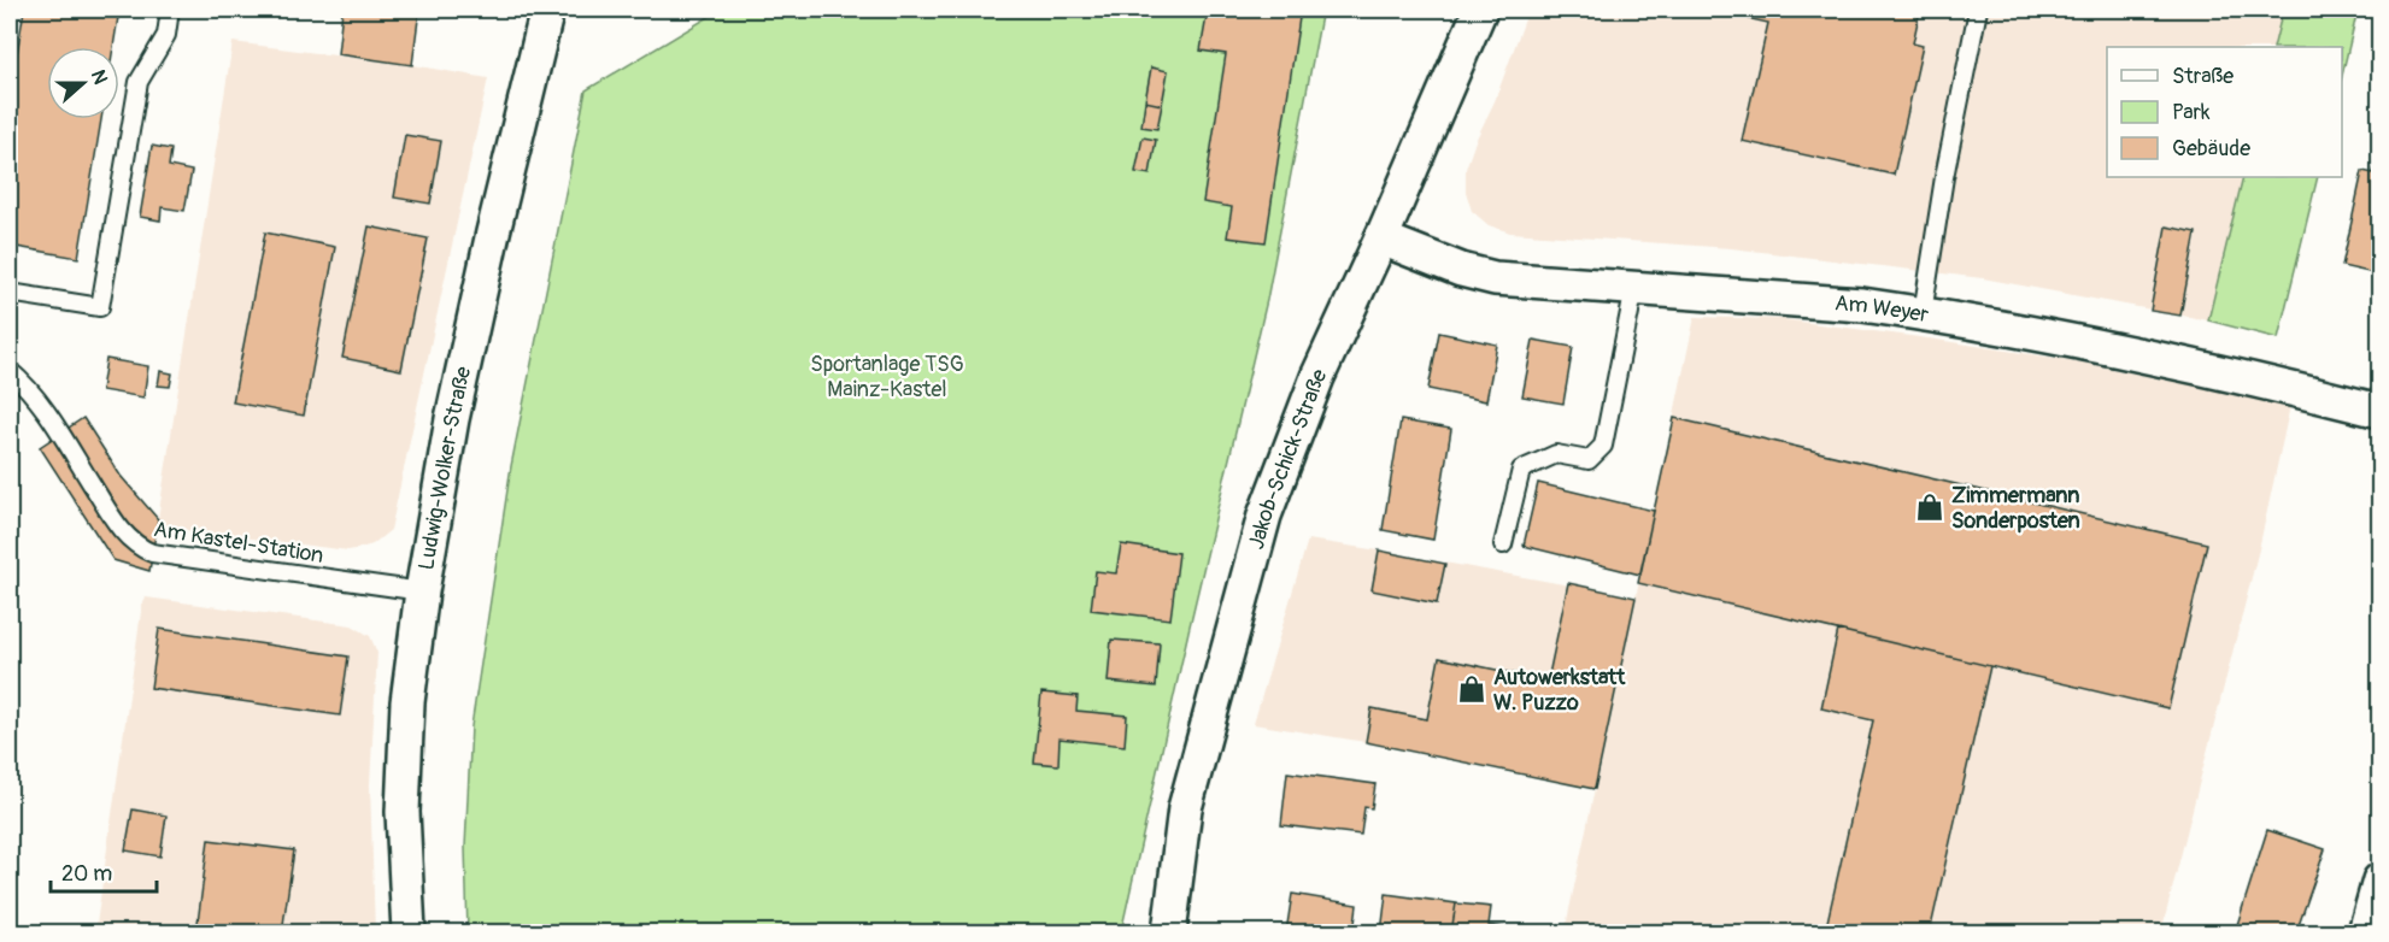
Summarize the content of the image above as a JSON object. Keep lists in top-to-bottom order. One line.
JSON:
{"streets":{"street":["Am Weyer","Jakob-Schick-Straße","Ludwig-Wolker-Straße"],"lane":["Am Kastel-Station"]},"crossings":[["Am Weyer","Jakob-Schick-Straße"],["Ludwig-Wolker-Straße","Am Kastel-Station"]],"parks":["Sportanlage TSG Mainz-Kastel"],"places":{"shop":["Zimmermann Sonderposten","Autowerkstatt W. Puzzo"]},"legend":["Straße","Park","Gebäude"],"scale_bar":"20 m","north":"right"}
